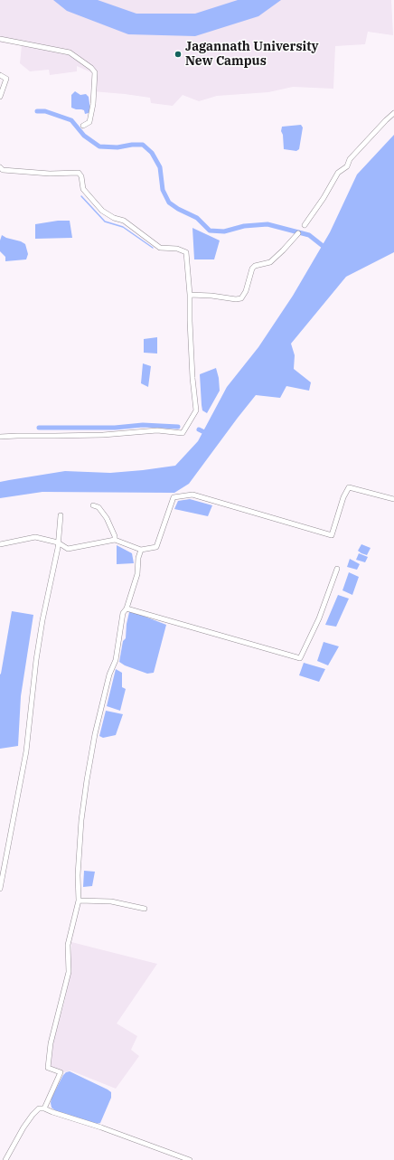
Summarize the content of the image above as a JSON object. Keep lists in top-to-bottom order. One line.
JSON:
{"places":["Jagannath University New Campus"]}
